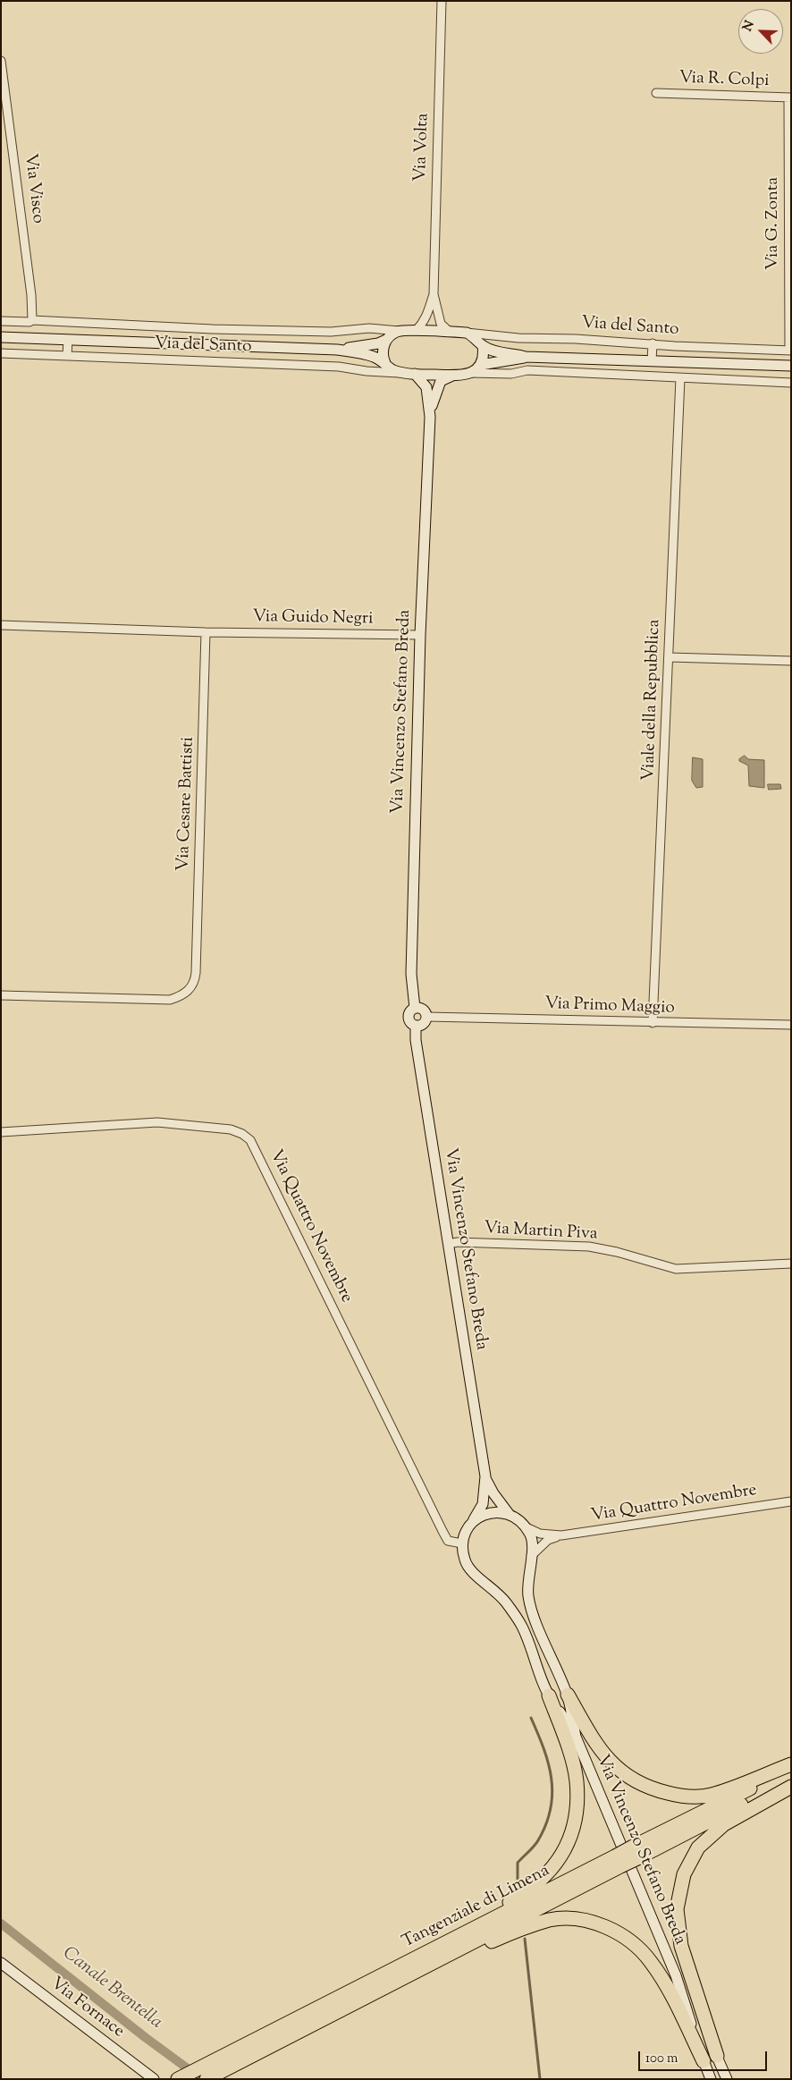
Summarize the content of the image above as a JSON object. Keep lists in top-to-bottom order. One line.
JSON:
{"streets":{"highway":["Tangenziale di Limena"],"street":["Via R. Colpi","Via Volta","Via Visco","Via G. Zonta","Via del Santo","Via Guido Negri","Viale della Repubblica","Via Vincenzo Stefano Breda","Via Cesare Battisti","Via Primo Maggio","Via Quattro Novembre","Via Martin Piva","Via Fornace"]},"crossings":[["Via R. Colpi","Via G. Zonta"],["Via G. Zonta","Via del Santo"],["Via Guido Negri","Via Vincenzo Stefano Breda"],["Via Guido Negri","Via Cesare Battisti"],["Viale della Repubblica","Via Primo Maggio"],["Via Vincenzo Stefano Breda","Via Primo Maggio"],["Via Vincenzo Stefano Breda","Via Quattro Novembre"],["Via Vincenzo Stefano Breda","Via Martin Piva"]],"water":["Canale Brentella"],"scale_bar":"100 m","north":"top left"}
